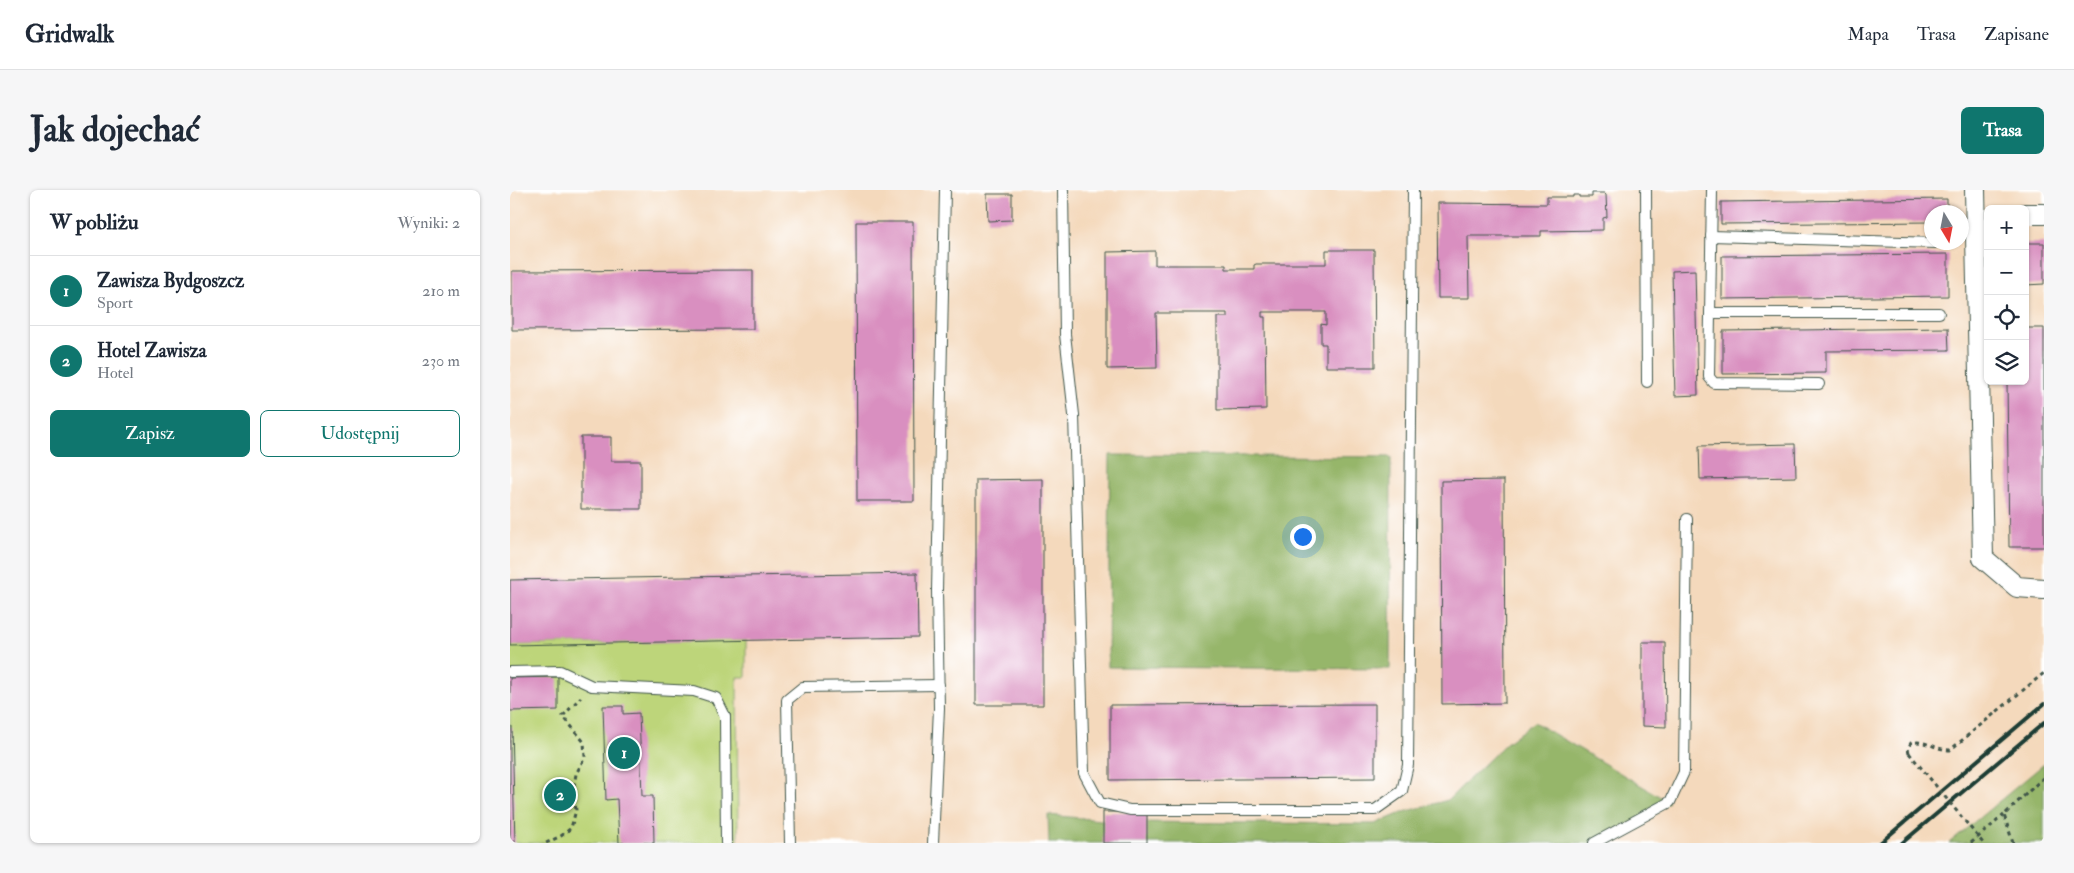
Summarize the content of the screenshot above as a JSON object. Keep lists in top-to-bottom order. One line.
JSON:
{"north":"bottom","page":{"header":"Gridwalk","nav":["Mapa","Trasa","Zapisane"],"buttons":["Trasa",["Zapisz","Udostępnij"]],"title":"Jak dojechać","heading":["W pobliżu","Wyniki: 2"],"map_buttons":["+","−"],"list":[{"mark":"1","name":"Zawisza Bydgoszcz","note":"Sport","value":"210 m"},{"mark":"2","name":"Hotel Zawisza","note":"Hotel","value":"230 m"}],"pins":["1","2"]}}
